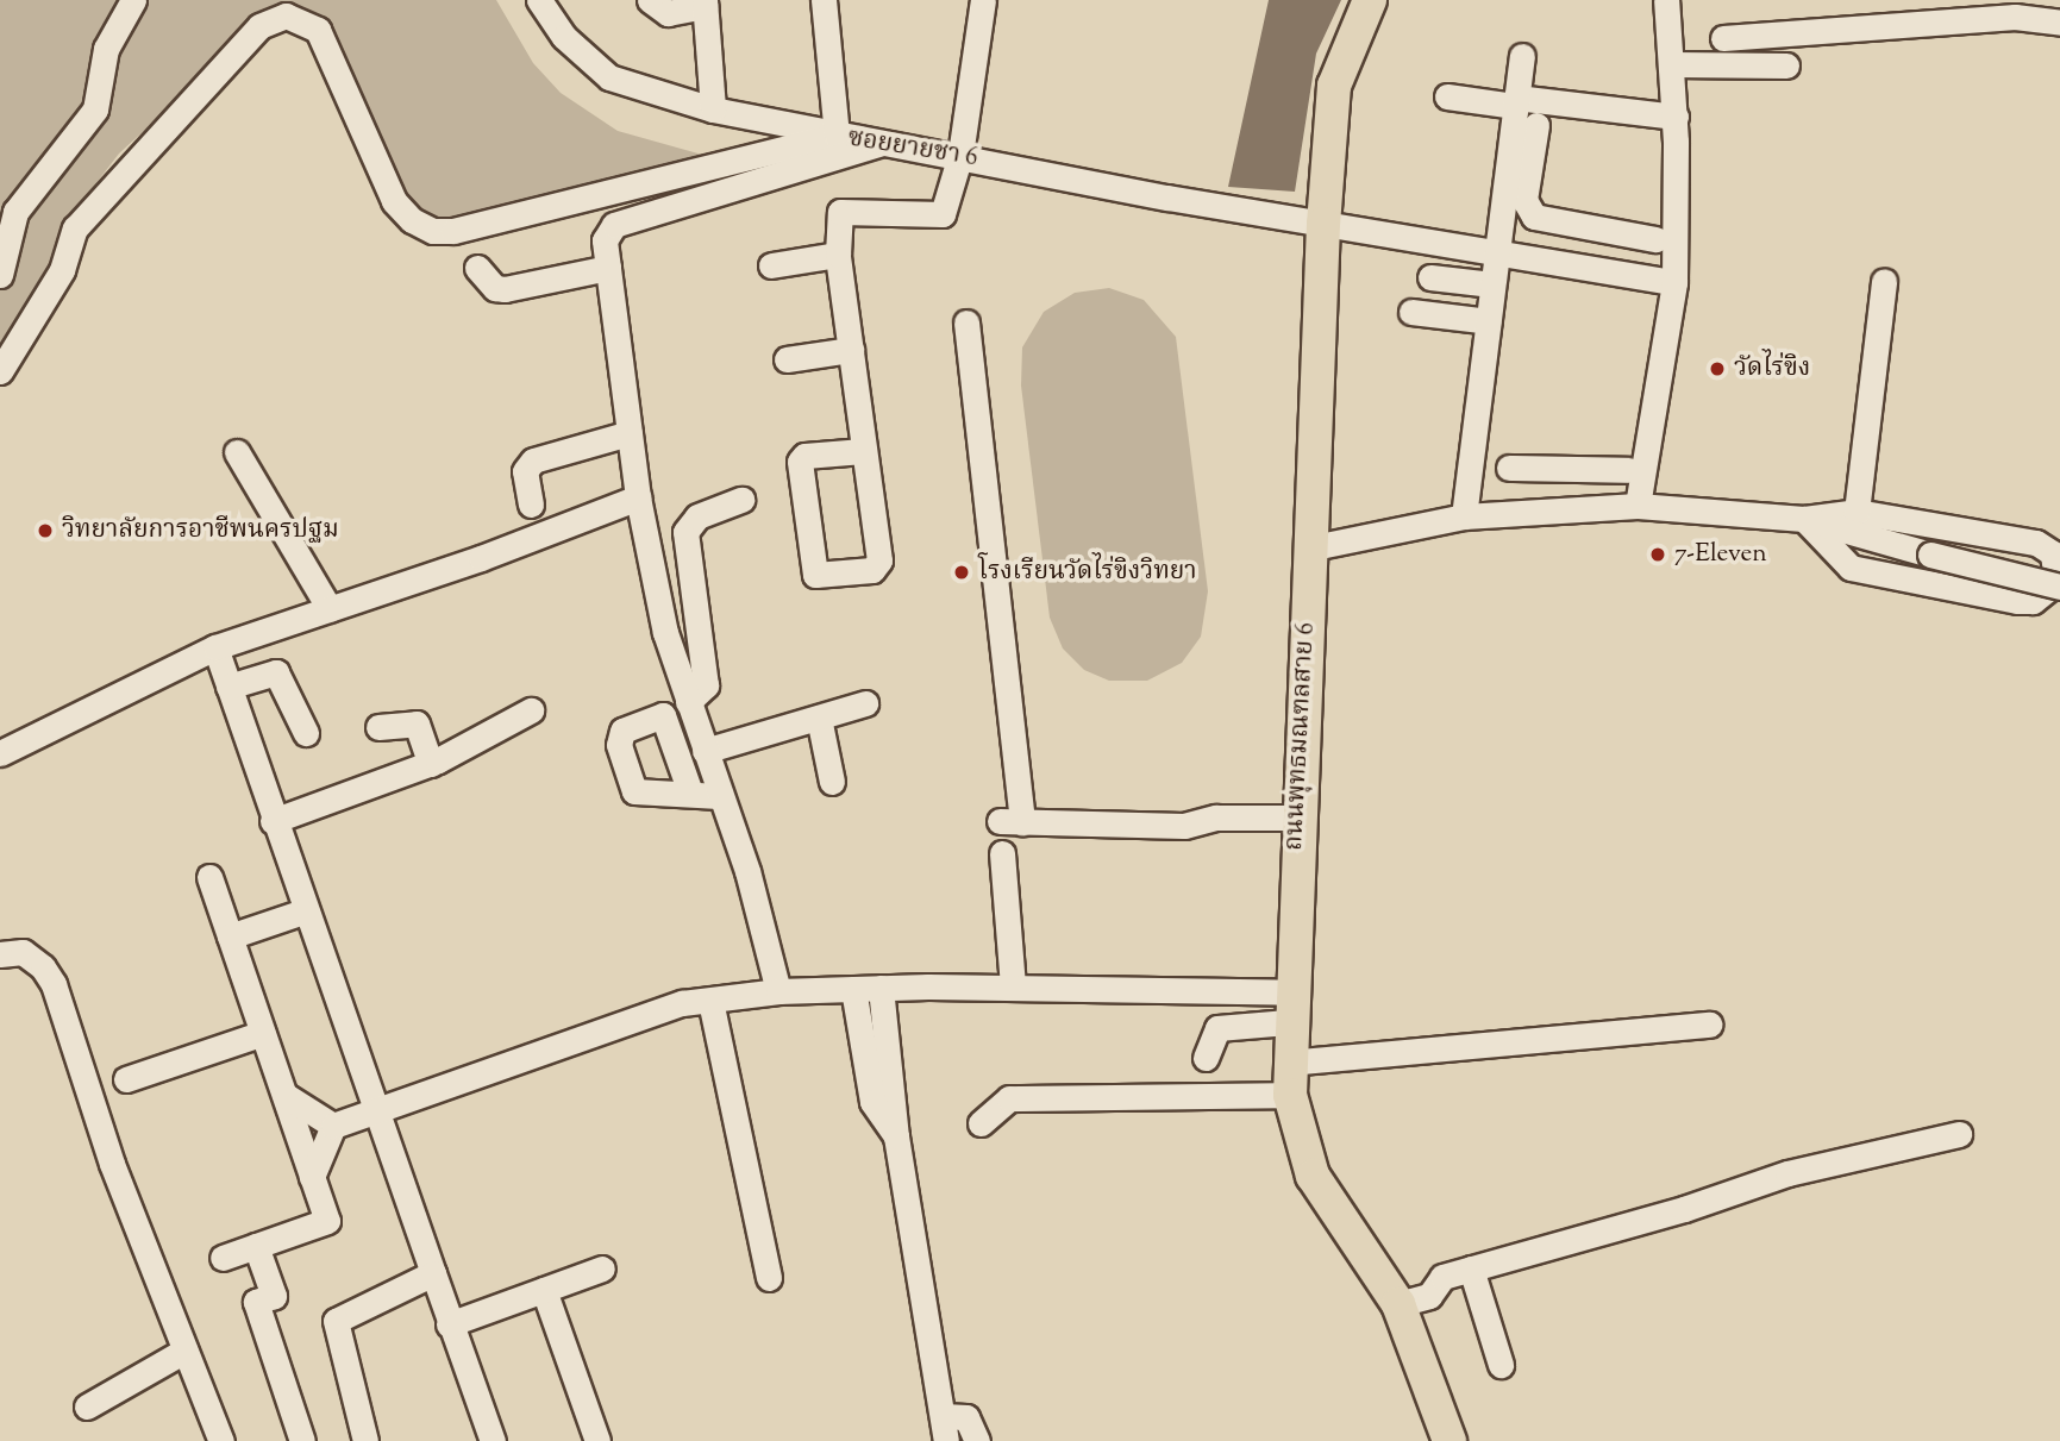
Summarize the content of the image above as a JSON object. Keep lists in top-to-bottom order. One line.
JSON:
{"streets":{"main road":["ถนนพุทธมณฑลสาย 6"],"street":["ซอยยายชา 6"]},"crossings":[["ซอยยายชา 6","ถนนพุทธมณฑลสาย 6"]],"places":["วัดไร่ขิง","วิทยาลัยการอาชีพนครปฐม","7-Eleven","โรงเรียนวัดไร่ขิงวิทยา"]}
